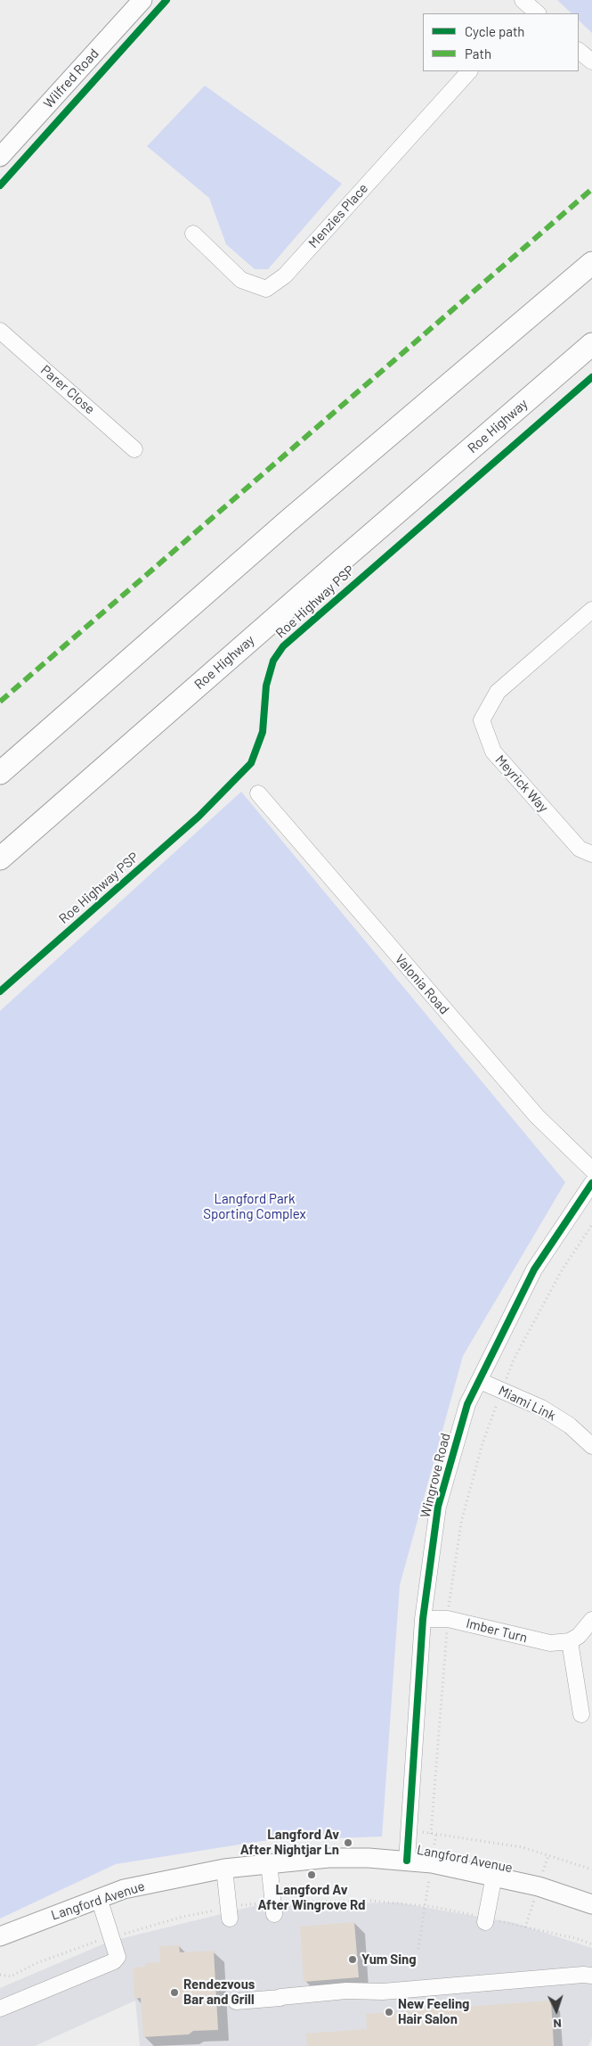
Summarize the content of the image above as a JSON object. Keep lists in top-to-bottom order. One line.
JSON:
{"streets":{"highway":["Roe Highway"],"main road":["Wilfred Road","Langford Avenue"],"street":["Menzies Place","Parer Close","Meyrick Way","Valonia Road","Miami Link","Wingrove Road","Imber Turn"],"cycle path":["Roe Highway PSP"]},"crossings":[["Valonia Road","Wingrove Road"],["Miami Link","Wingrove Road"],["Wingrove Road","Imber Turn"],["Wingrove Road","Langford Avenue"]],"parks":["Langford Park Sporting Complex"],"places":["Langford Av After Nightjar Ln","Langford Av After Wingrove Rd","Yum Sing","Rendezvous Bar and Grill","New Feeling Hair Salon"],"legend":["Cycle path","Path"],"north":"bottom"}
